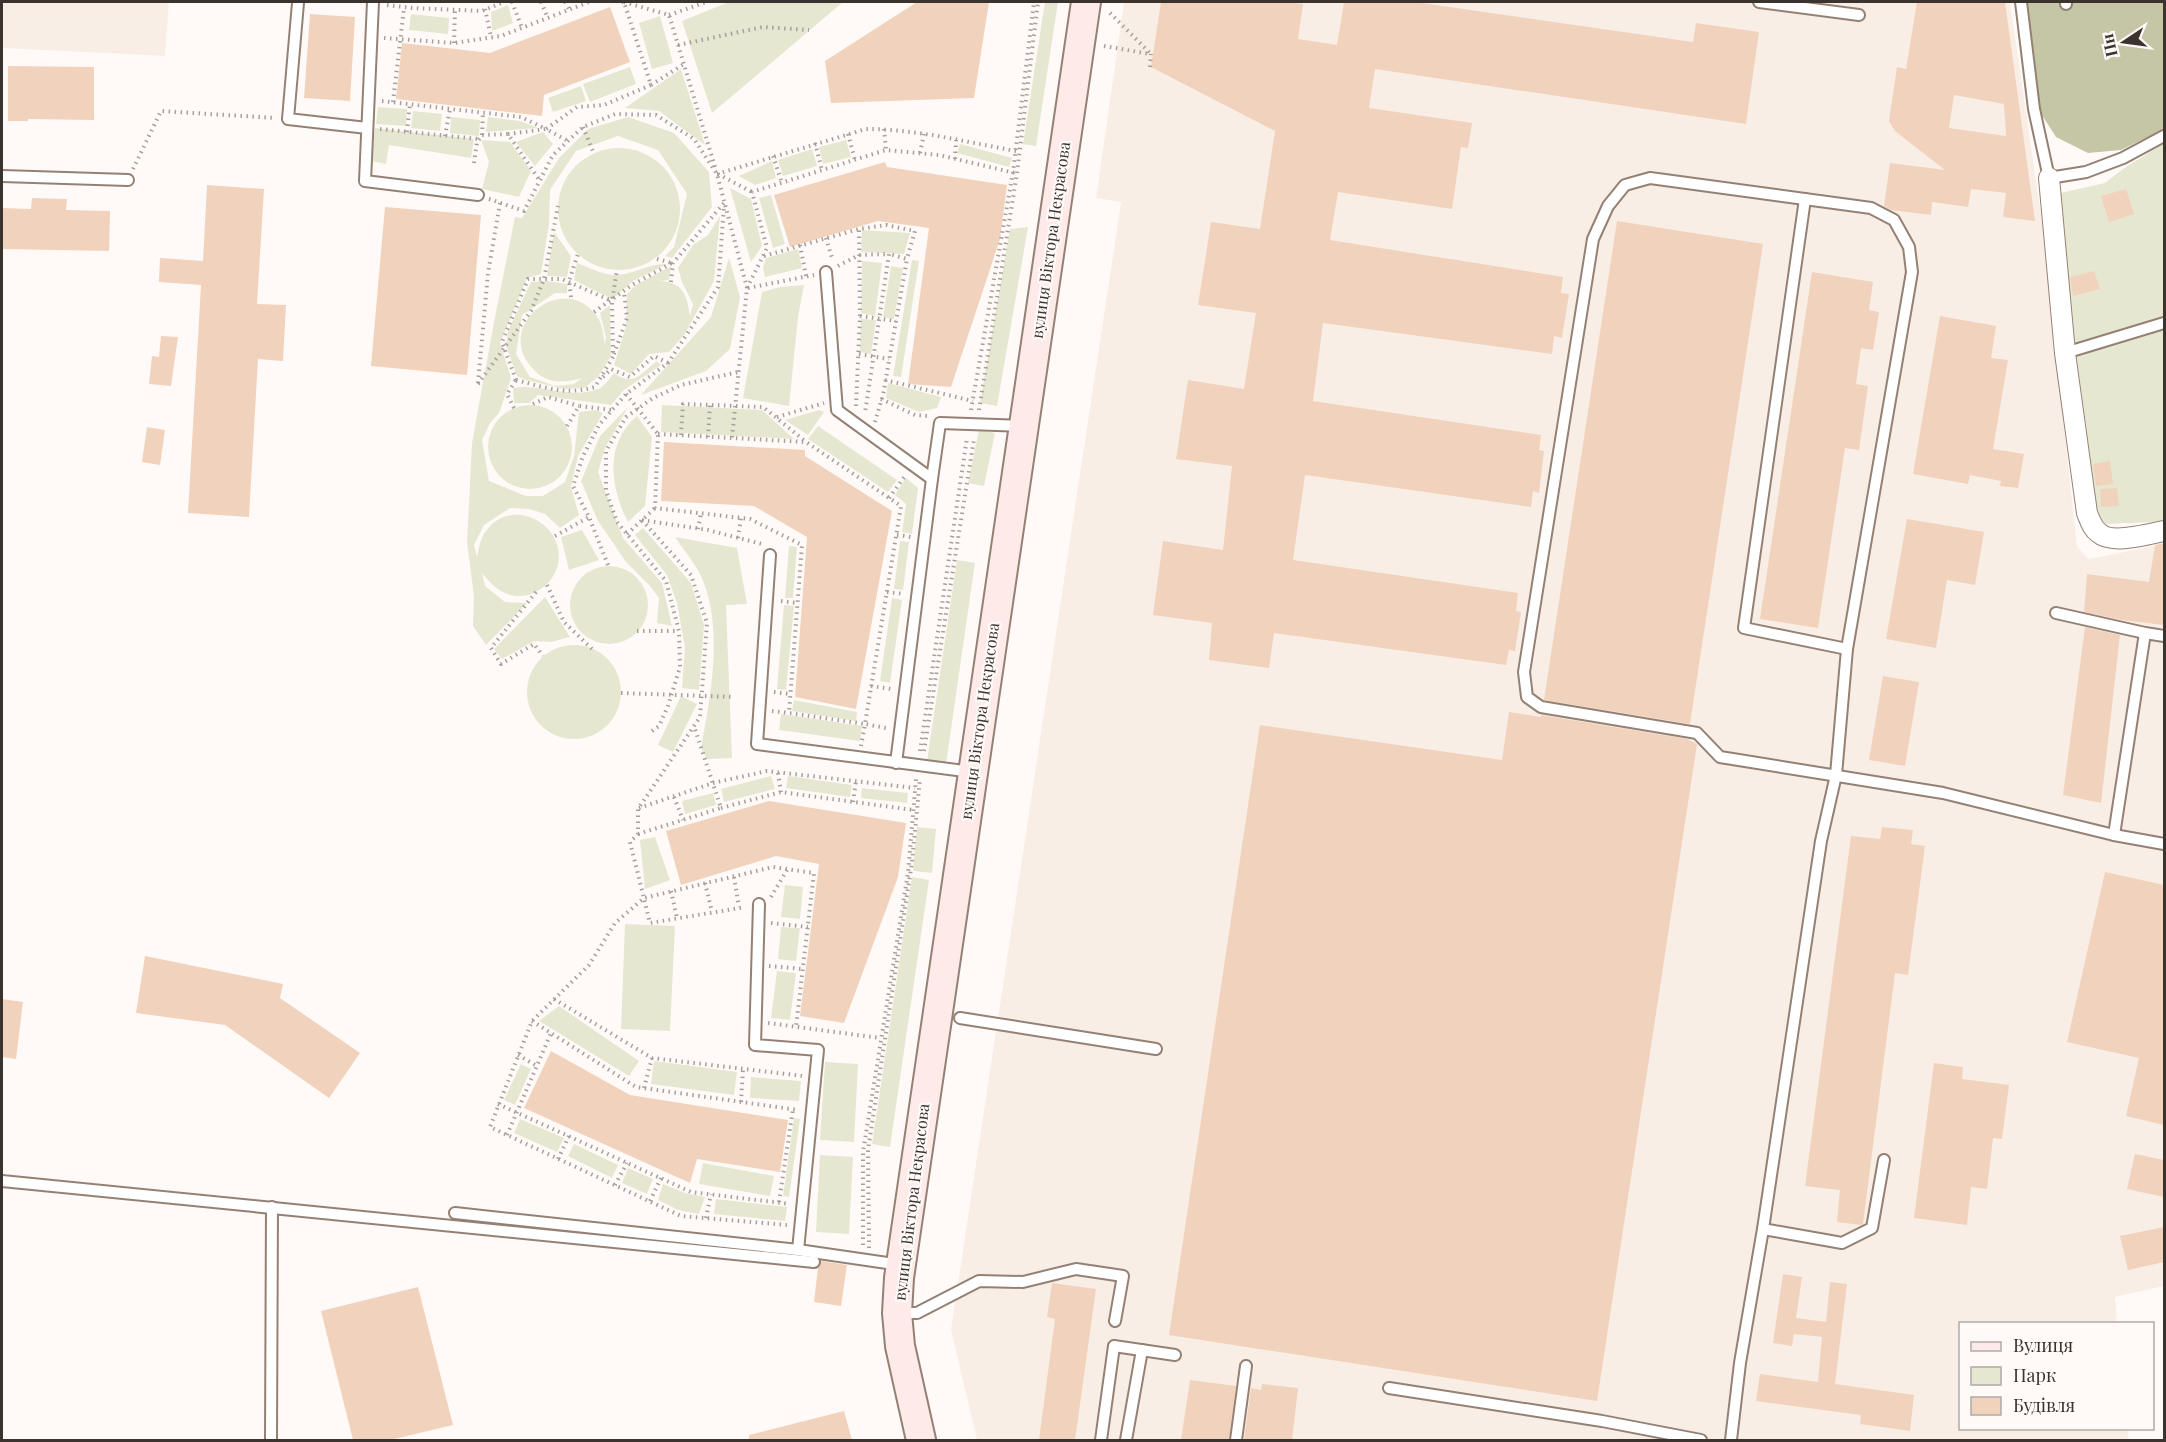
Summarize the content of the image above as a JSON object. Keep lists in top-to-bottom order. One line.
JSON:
{"streets":{"main road":["вулиця Віктора Некрасова"]},"legend":["Вулиця","Парк","Будівля"],"north":"left"}
